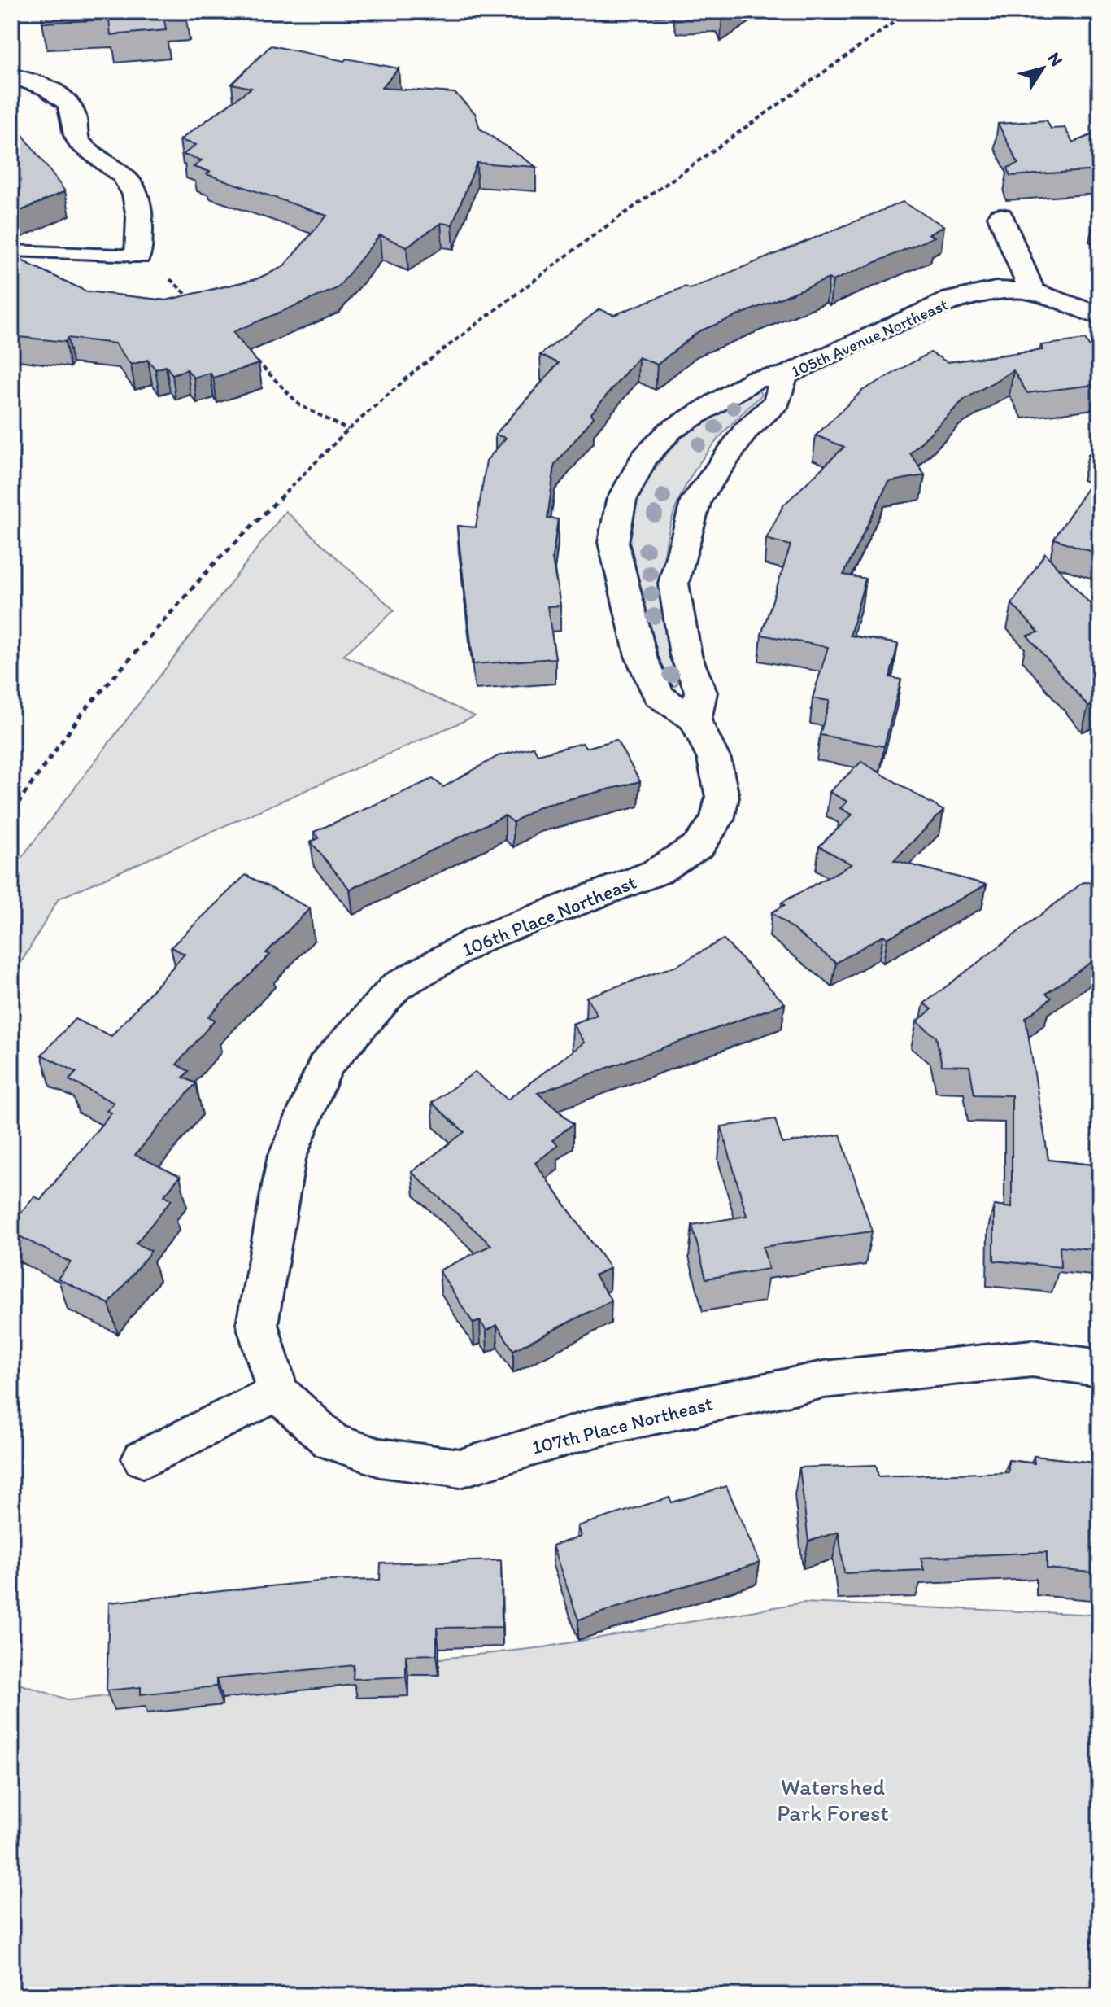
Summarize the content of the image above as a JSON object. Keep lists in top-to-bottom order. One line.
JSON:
{"streets":{"street":["105th Avenue Northeast","106th Place Northeast","107th Place Northeast"]},"crossings":[["105th Avenue Northeast","106th Place Northeast"],["106th Place Northeast","107th Place Northeast"]],"parks":["Watershed Park Forest"],"north":"top right"}
